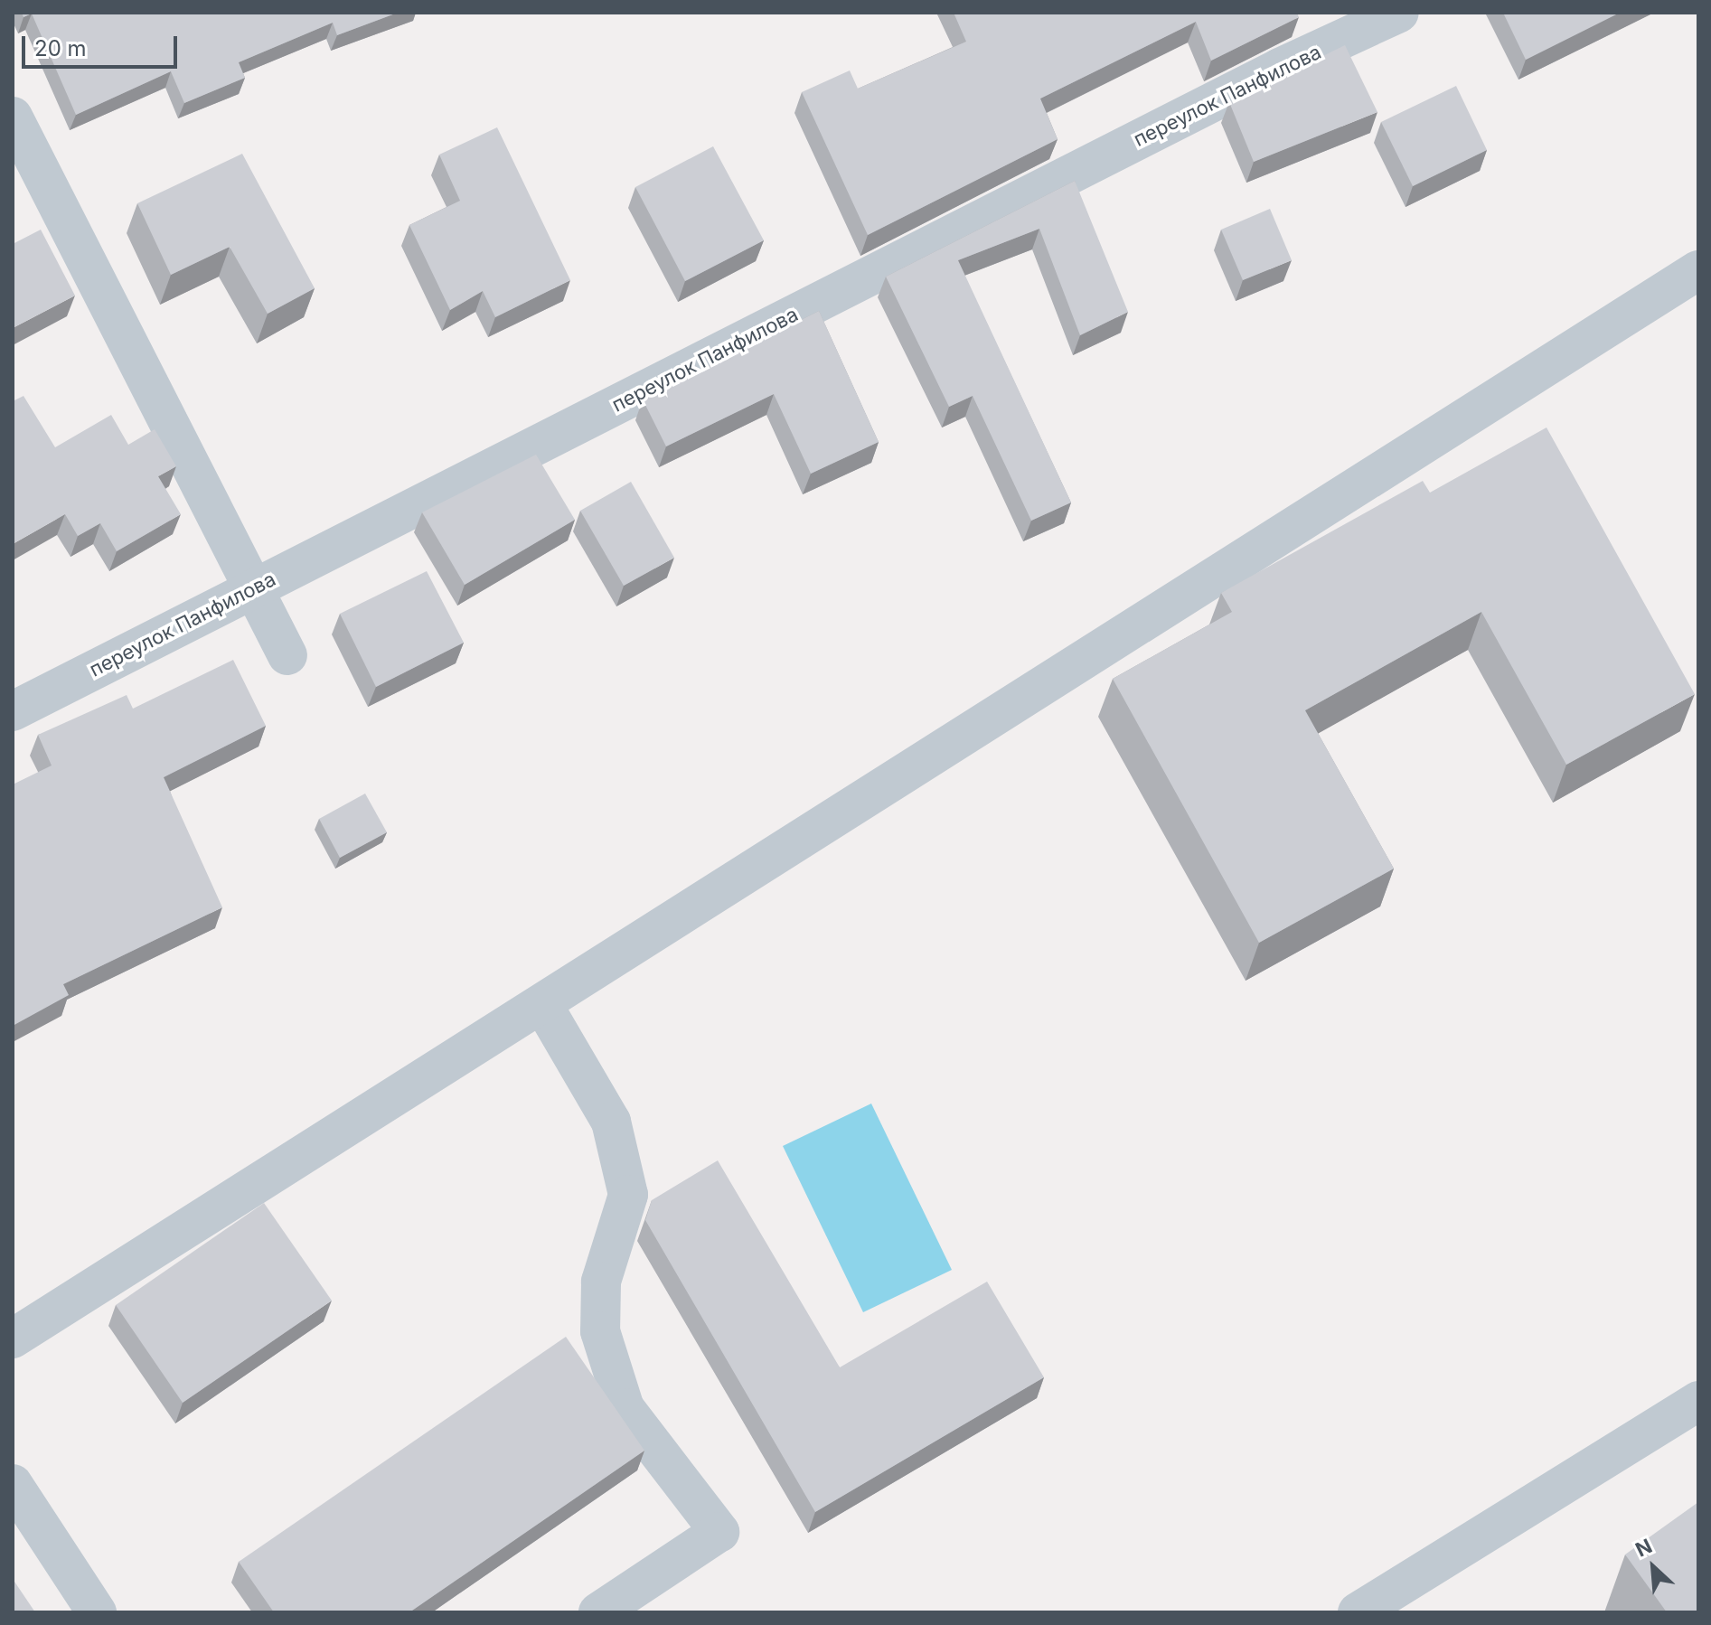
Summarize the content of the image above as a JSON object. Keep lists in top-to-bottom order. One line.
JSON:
{"streets":{"street":["переулок Панфилова"]},"scale_bar":"20 m","north":"top left"}
